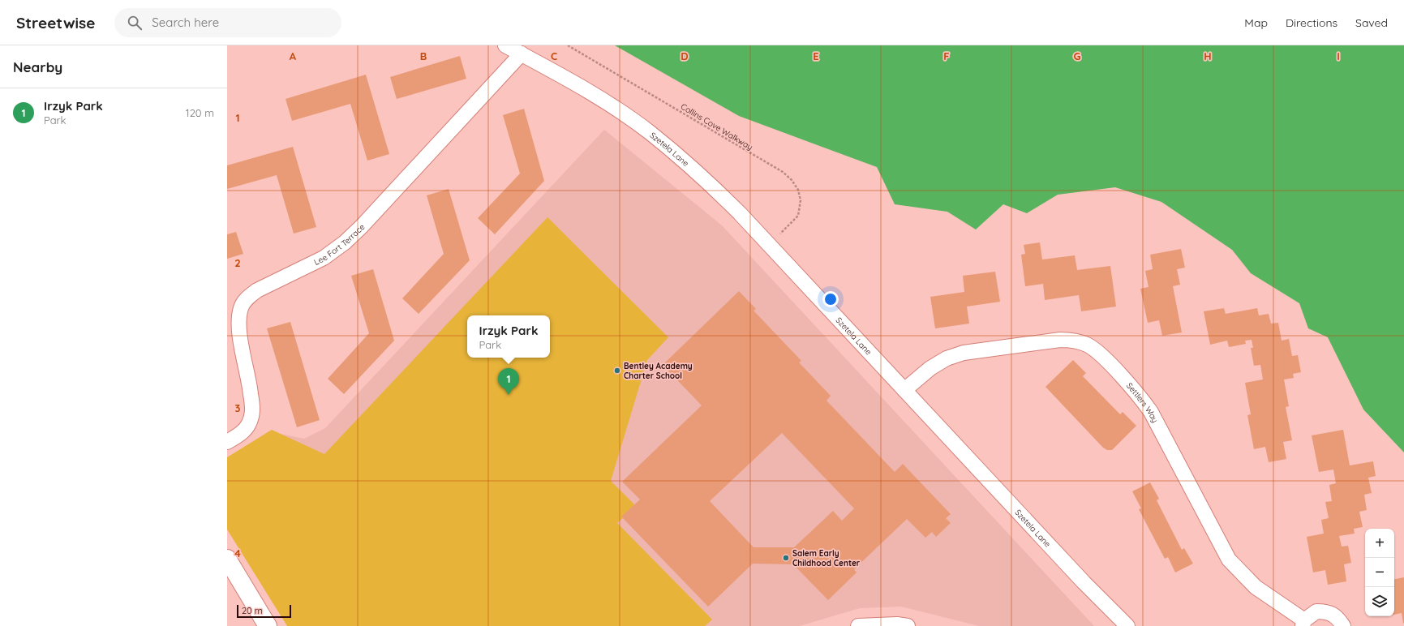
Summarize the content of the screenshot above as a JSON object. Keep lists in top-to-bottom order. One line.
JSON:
{"streets":{"street":["Szetela Lane","Lee Fort Terrace","Settlers Way"],"path":["Collins Cove Walkway"]},"crossings":[["Collins Cove Walkway","Szetela Lane"],["Szetela Lane","Lee Fort Terrace"],["Szetela Lane","Settlers Way"]],"places":["Bentley Academy Charter School","Salem Early Childhood Center"],"scale_bar":"20 m","page":{"header":"Streetwise","search":"Search here","nav":["Map","Directions","Saved"],"heading":"Nearby","list":[{"mark":"1","name":"Irzyk Park","note":"Park","value":"120 m"}],"popup":["Irzyk Park","Park"],"pins":"1","map_buttons":["+","−"],"scale":"20 m"},"grid":{"columns":["A","B","C","D","E","F","G","H","I"],"rows":["1","2","3","4"]}}
